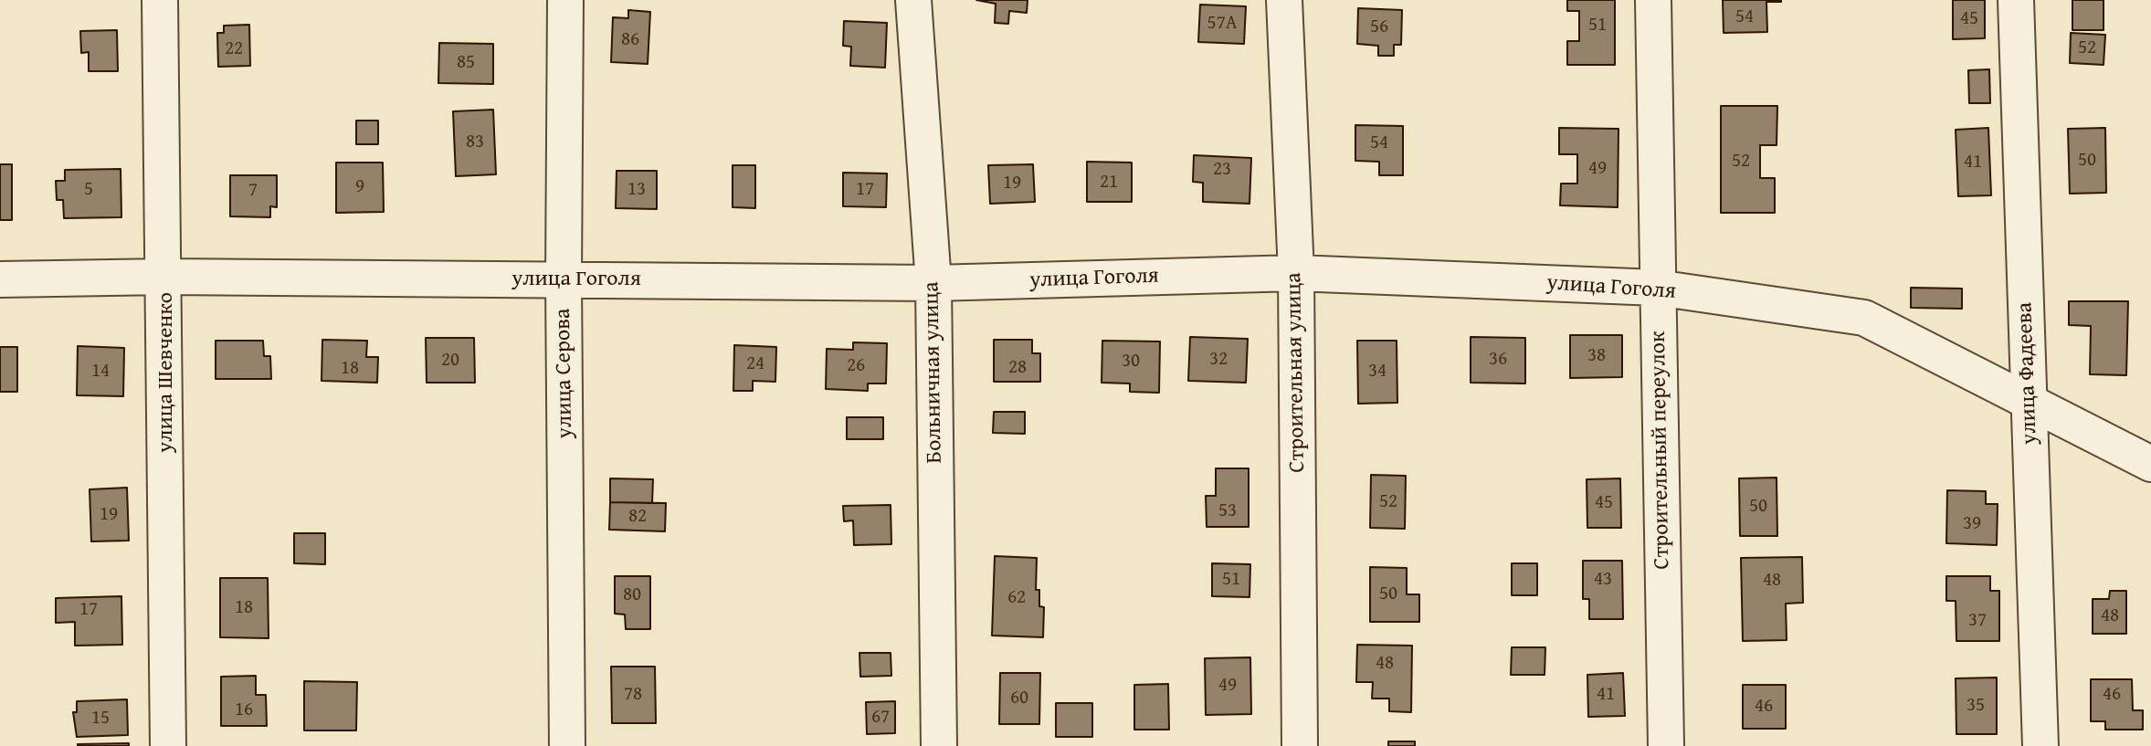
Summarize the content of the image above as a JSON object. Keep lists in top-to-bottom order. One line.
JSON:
{"streets":{"street":["улица Гоголя","улица Шевченко","Больничная улица","Строительная улица","улица Серова","улица Фадеева","Строительный переулок"]},"crossings":[["улица Гоголя","улица Шевченко"],["улица Гоголя","Больничная улица"],["улица Гоголя","Строительная улица"],["улица Гоголя","улица Серова"],["улица Гоголя","улица Фадеева"],["улица Гоголя","Строительный переулок"]],"house_numbers":["54","45","57А","51","56","86","52","22","85","83","54","50","52","41","49","23","21","19","9","5","13","17","7","38","32","36","20","30","24","26","28","18","14","34","52","45","50","53","19","82","39","51","43","48","50","80","62","18","17","48","37","48","49","78","41","46","60","35","46","16","67","15"]}
